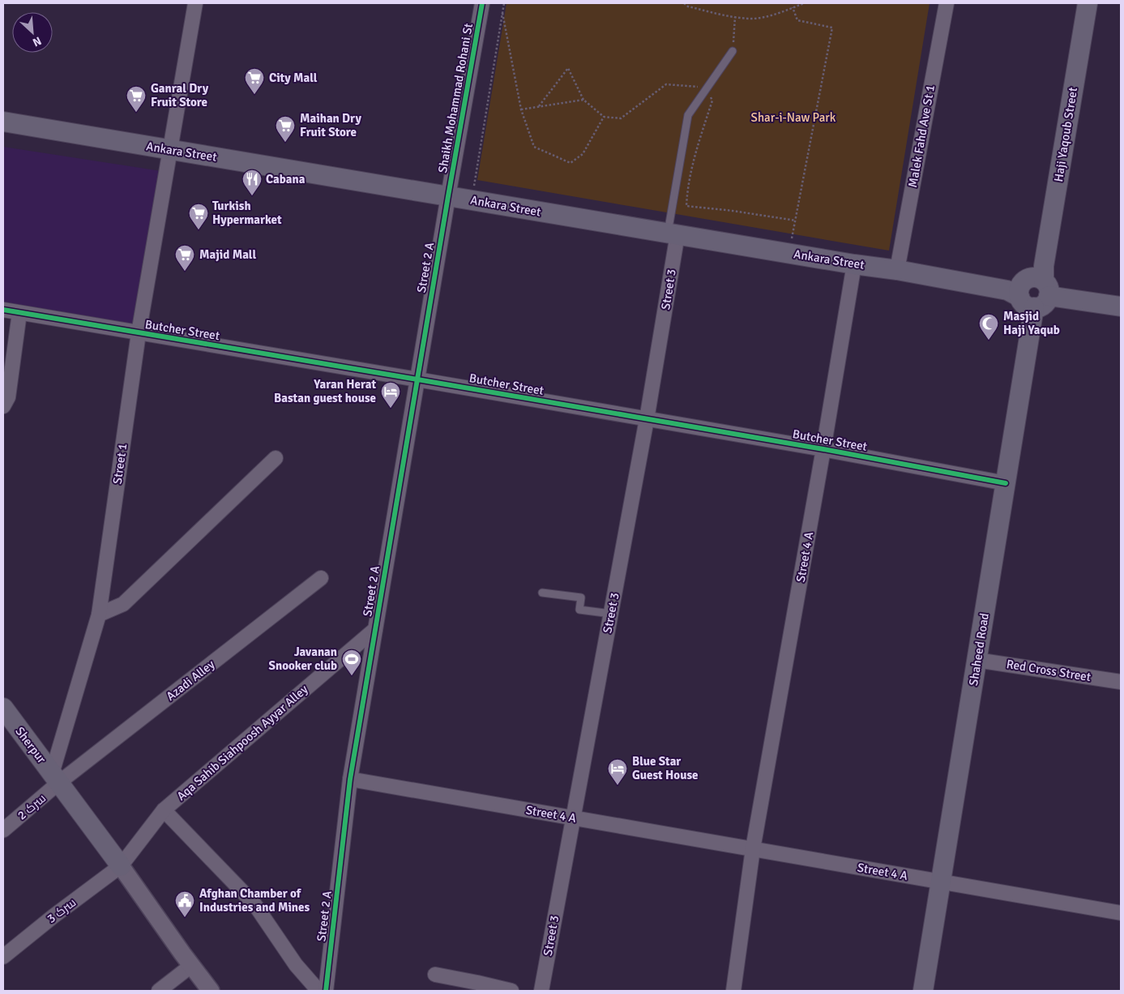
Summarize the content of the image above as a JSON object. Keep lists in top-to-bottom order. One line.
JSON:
{"streets":{"main road":["Haji Yaqoub Street","Ankara Street","Shaheed Road","Sherpur"],"street":["Shaikh Mohammad Rohani St","Malek Fahd Ave St 1","Street 2 A","Street 3","Butcher Street","Street 1","Street 4 A","Red Cross Street","Azadi Alley","Aqa Sahib Siahpoosh Ayyar Alley","سرک 2","سرک 3"]},"crossings":[["Shaikh Mohammad Rohani St","Ankara Street"],["Shaikh Mohammad Rohani St","Street 2 A"],["Haji Yaqoub Street","Shaheed Road"],["Malek Fahd Ave St 1","Ankara Street"],["Ankara Street","Street 2 A"],["Ankara Street","Street 3"],["Ankara Street","Street 1"],["Ankara Street","Street 4 A"],["Ankara Street","Shaheed Road"],["Street 2 A","Butcher Street"],["Street 2 A","Street 4 A"],["Street 2 A","Aqa Sahib Siahpoosh Ayyar Alley"],["Street 3","Butcher Street"],["Street 3","Street 4 A"],["Butcher Street","Street 1"],["Butcher Street","Street 4 A"],["Butcher Street","Shaheed Road"],["Street 1","Azadi Alley"],["Street 1","Sherpur"],["Street 1","سرک 2"],["Street 4 A","Shaheed Road"],["Shaheed Road","Red Cross Street"],["Azadi Alley","Sherpur"],["Azadi Alley","سرک 2"],["Aqa Sahib Siahpoosh Ayyar Alley","Sherpur"],["Aqa Sahib Siahpoosh Ayyar Alley","سرک 3"],["Sherpur","سرک 2"],["Sherpur","سرک 3"]],"parks":["Shar-i-Naw Park"],"places":{"supermarket":["City Mall","Ganral Dry Fruit Store","Maihan Dry Fruit Store","Turkish Hypermarket","Majid Mall"],"restaurant":["Cabana"],"mosque":["Masjid Haji Yaqub"],"hotel":["Yaran Herat Bastan guest house","Blue Star Guest House"],"sports":["Javanan Snooker club"],"public building":["Afghan Chamber of Industries and Mines"]},"north":"bottom right"}
